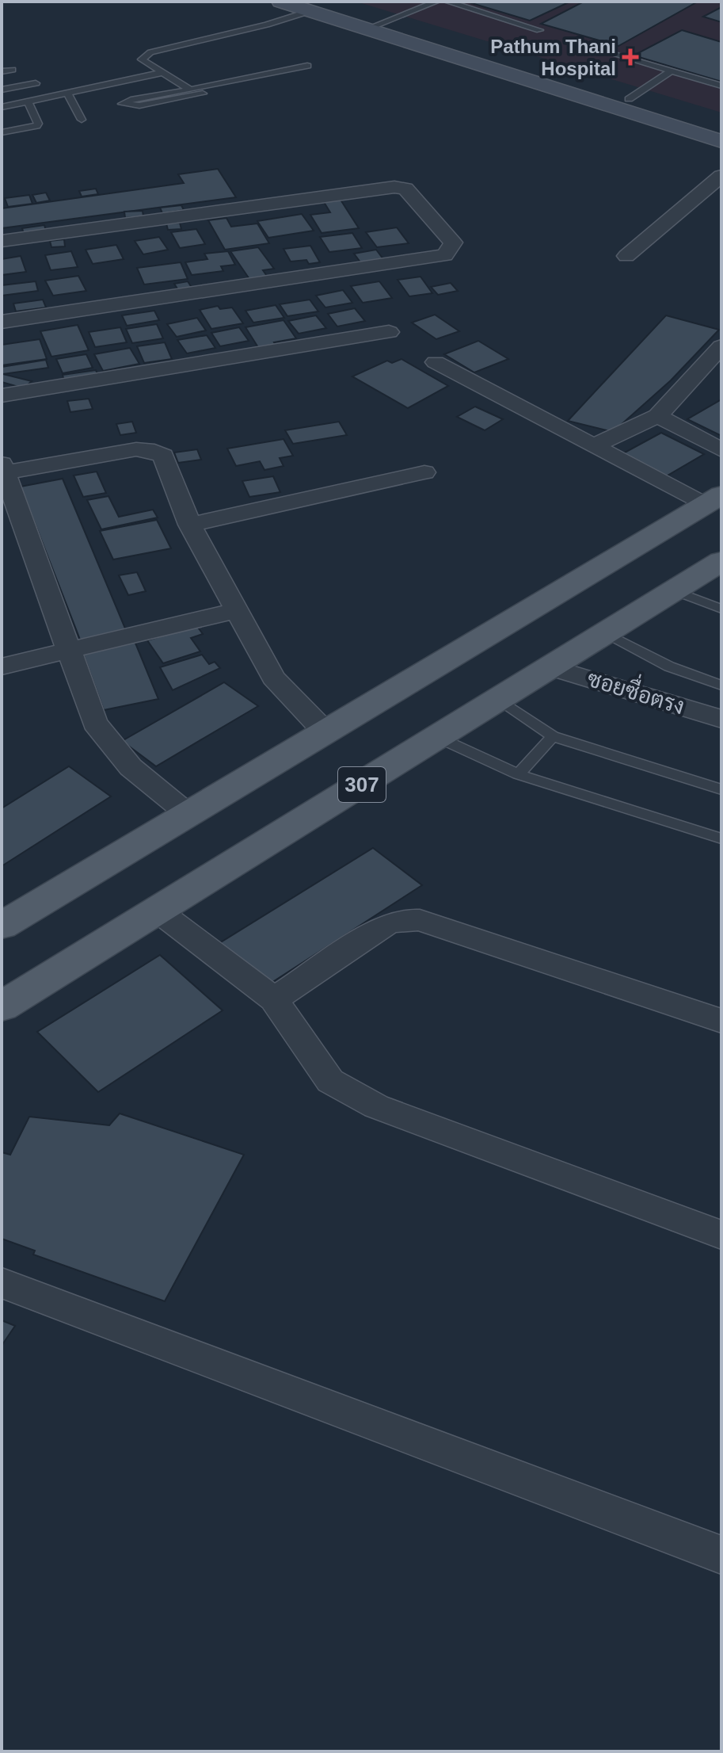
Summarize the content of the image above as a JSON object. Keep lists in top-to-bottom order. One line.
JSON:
{"streets":{"main road":["307"],"street":["ซอยซื่อตรง"]},"crossings":[["ซอยซื่อตรง","307"]],"places":{"health":["Pathum Thani Hospital"]}}
